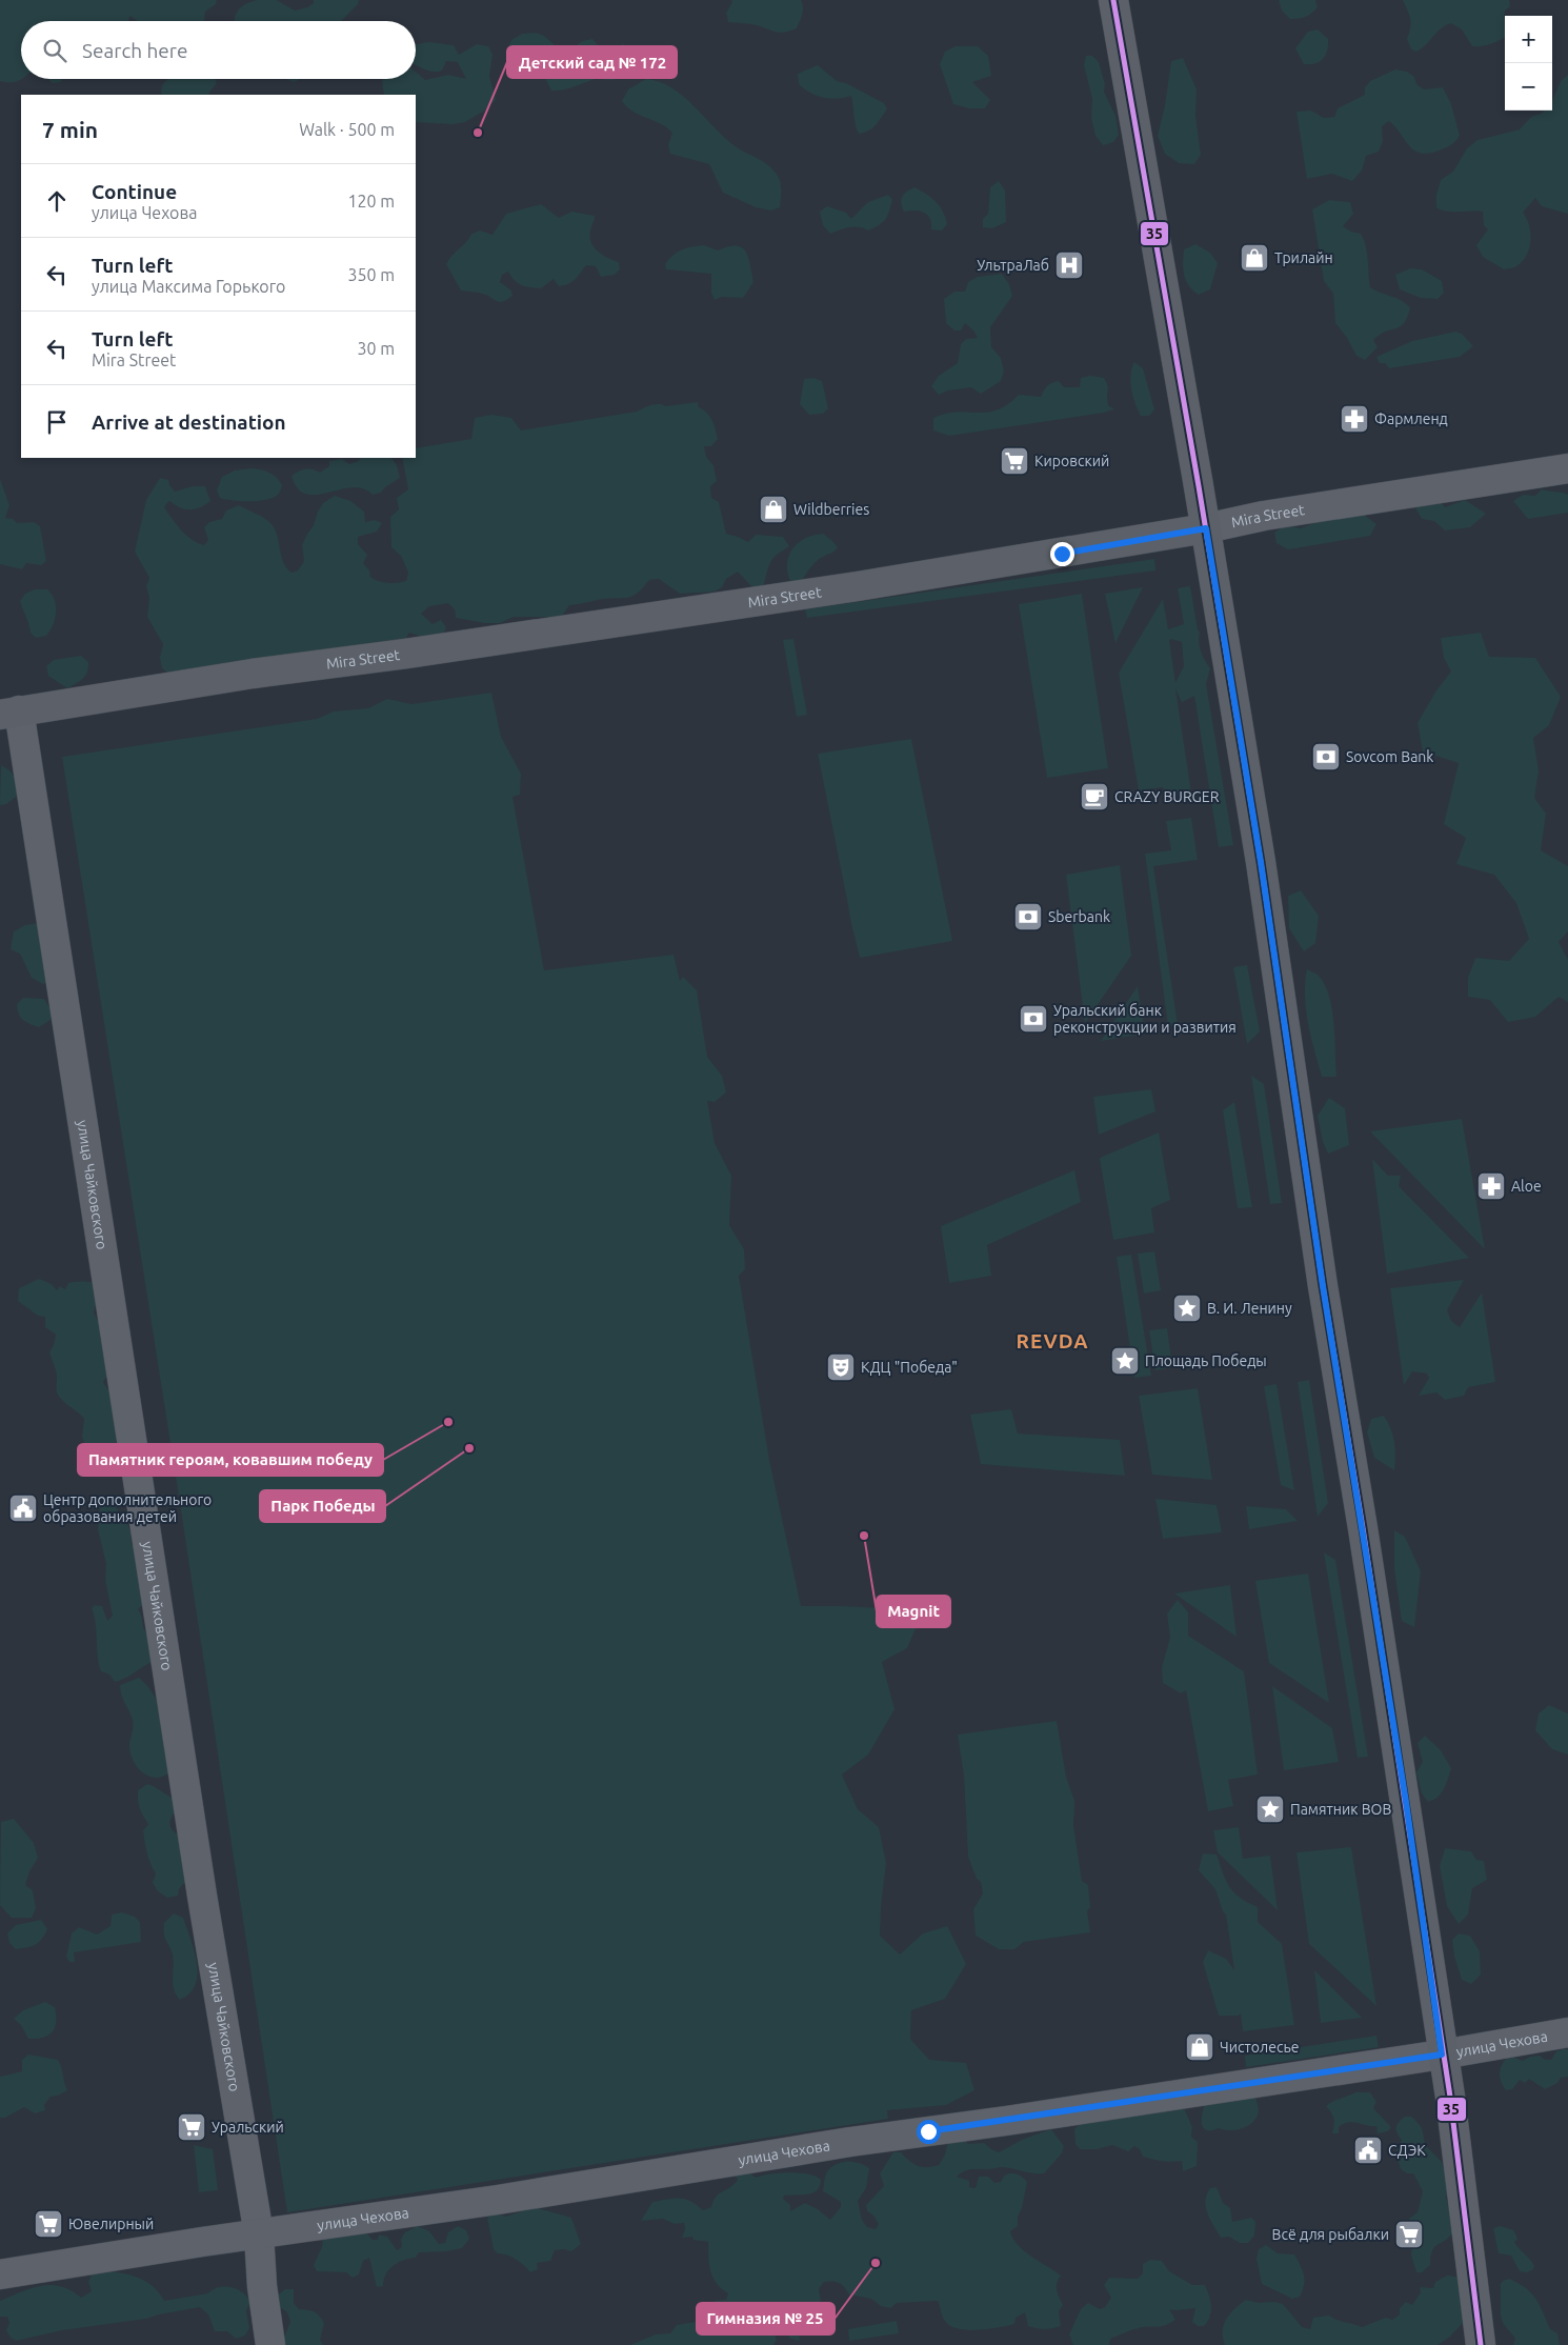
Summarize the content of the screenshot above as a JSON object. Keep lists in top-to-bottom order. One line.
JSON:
{"streets":{"main road":["Mira Street"],"street":["улица Чайковского","улица Чехова"]},"crossings":[["Mira Street","улица Чайковского"],["улица Чайковского","улица Чехова"]],"districts":["REVDA"],"places":{"other":["Детский сад № 172","Памятник героям, ковавшим победу","Парк Победы","Magnit","Гимназия № 25"],"shop":["Трилайн","Wildberries","Чистолесье"],"hospital":["УльтраЛаб"],"pharmacy":["Фармленд","Aloe"],"supermarket":["Кировский","Уральский","Ювелирный","Всё для рыбалки"],"bank":["Sovcom Bank","Sberbank","Уральский банк реконструкции и развития"],"cafe":["CRAZY BURGER"],"place":["В. И. Ленину","Площадь Победы","Памятник ВОВ"],"theatre":["КДЦ \"Победа\""],"public building":["Центр дополнительного образования детей","СДЭК"]},"lines":["transit line 35"],"page":{"map_buttons":["+","−"],"search":"Search here","heading":["7 min","Walk · 500 m"],"list":[["Continue","улица Чехова","120 m"],["Turn left","улица Максима Горького","350 m"],["Turn left","Mira Street","30 m"],"Arrive at destination"]}}
